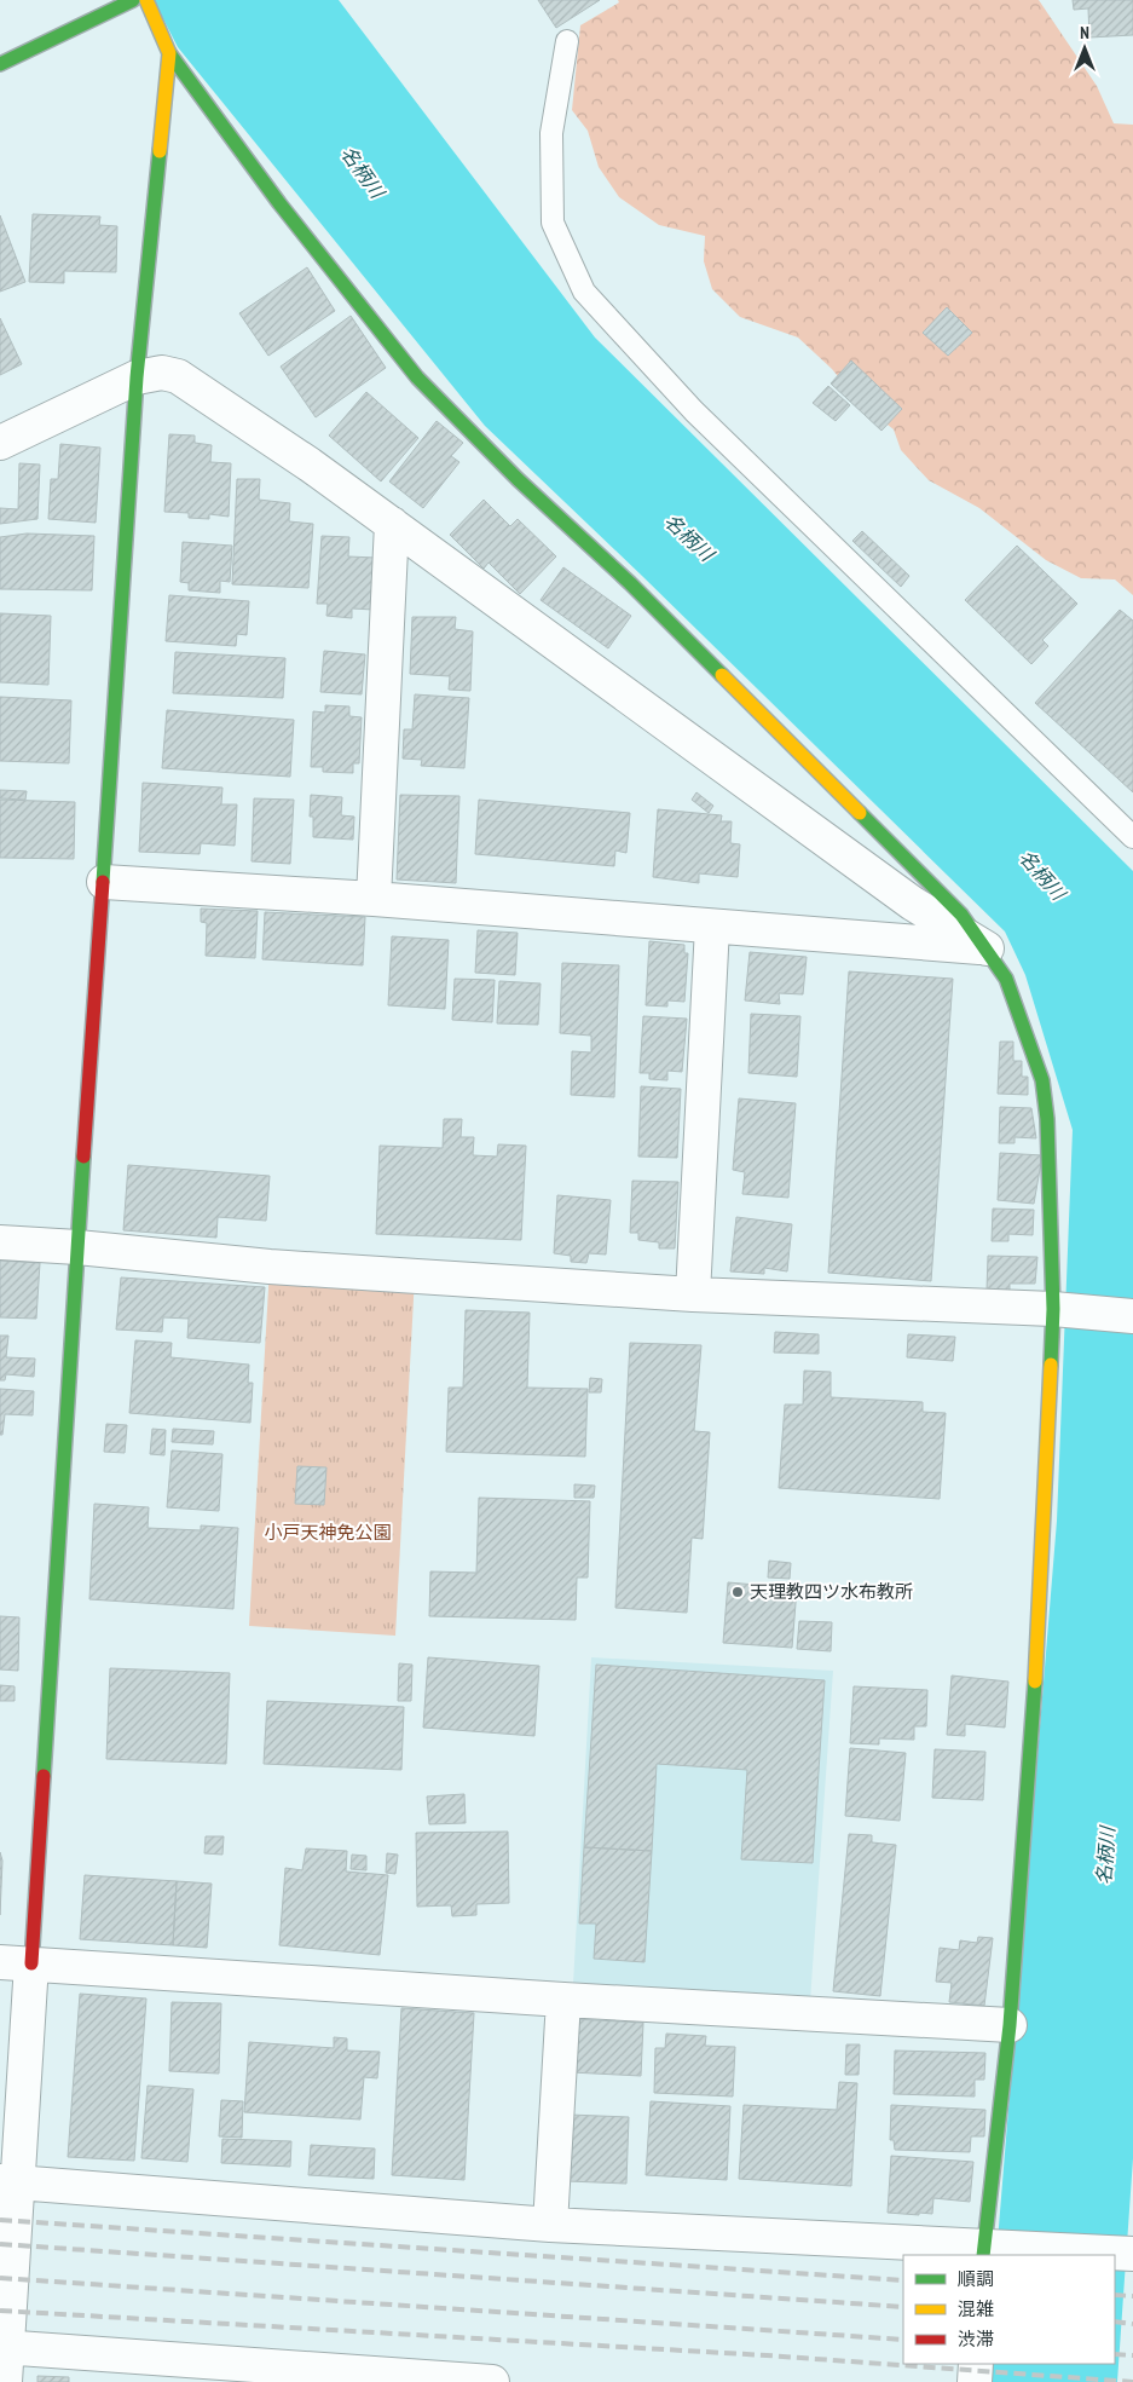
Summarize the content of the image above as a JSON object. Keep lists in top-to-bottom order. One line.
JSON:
{"water":["名柄川"],"parks":["小戸天神免公園"],"places":["天理教四ツ水布教所"],"legend":["順調","混雑","渋滞"],"north":"top"}
